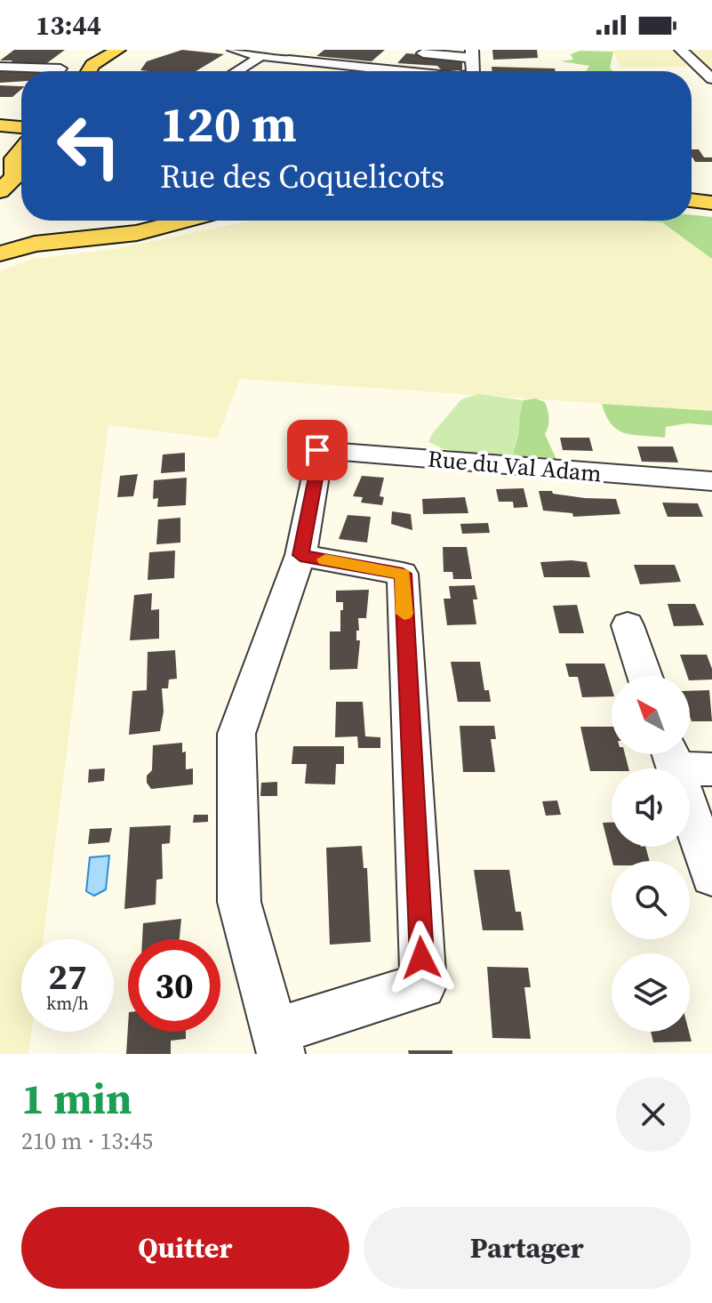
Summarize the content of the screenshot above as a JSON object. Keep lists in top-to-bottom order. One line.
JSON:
{"streets":{"street":["Rue du Val Adam"]},"north":"top left","page":{"status":"13:44","turn":["120 m","Rue des Coquelicots"],"speed":"27 km/h","limit":"30","heading":["1 min","210 m · 13:45"],"buttons":["Quitter","Partager"]}}
